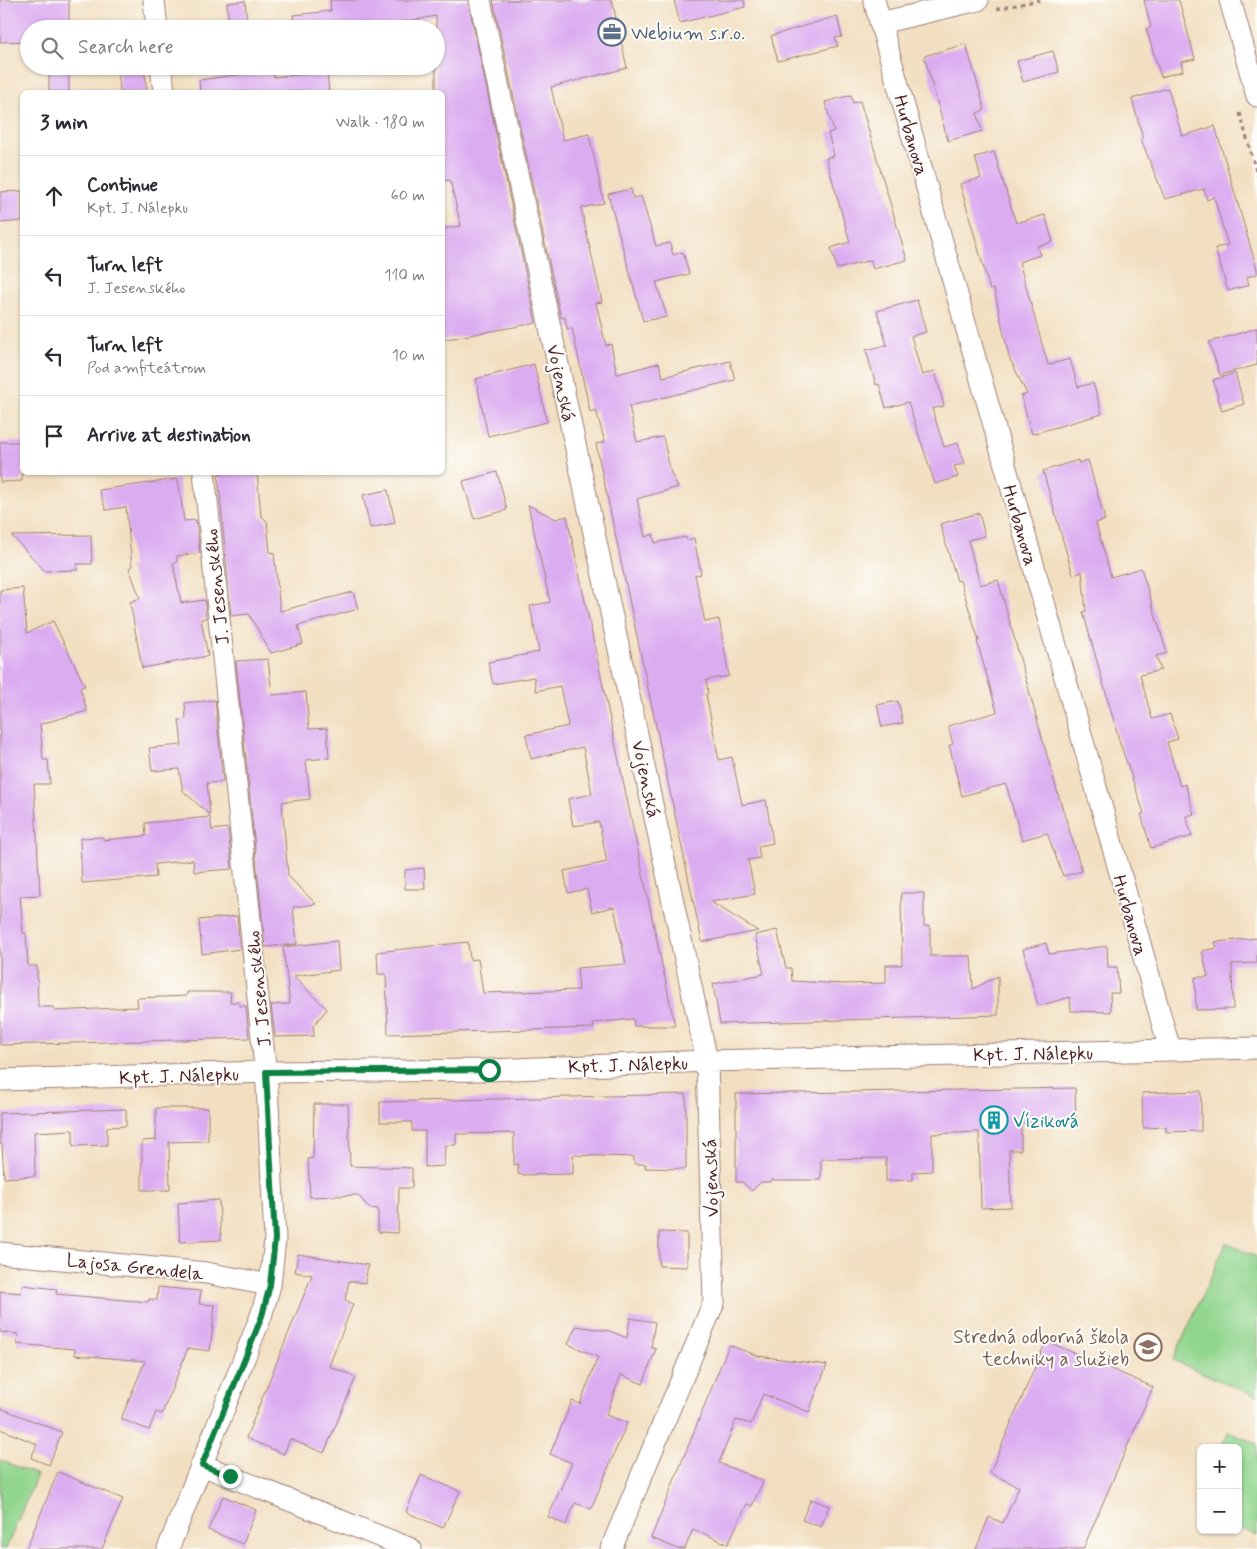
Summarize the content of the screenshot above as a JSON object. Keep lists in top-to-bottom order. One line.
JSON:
{"streets":{"street":["Hurbanova","Vojenská","J. Jesenského","Kpt. J. Nálepku","Lajosa Grendela"]},"crossings":[["Hurbanova","Kpt. J. Nálepku"],["Vojenská","Kpt. J. Nálepku"],["J. Jesenského","Kpt. J. Nálepku"],["J. Jesenského","Lajosa Grendela"]],"places":{"office":["Webium s.r.o."],"building":["Víziková"],"school or university":["Stredná odborná škola techniky a služieb"]},"page":{"search":"Search here","heading":["3 min","Walk · 180 m"],"list":[["Continue","Kpt. J. Nálepku","60 m"],["Turn left","J. Jesenského","110 m"],["Turn left","Pod amfiteátrom","10 m"],"Arrive at destination"],"map_buttons":["+","−"]}}
